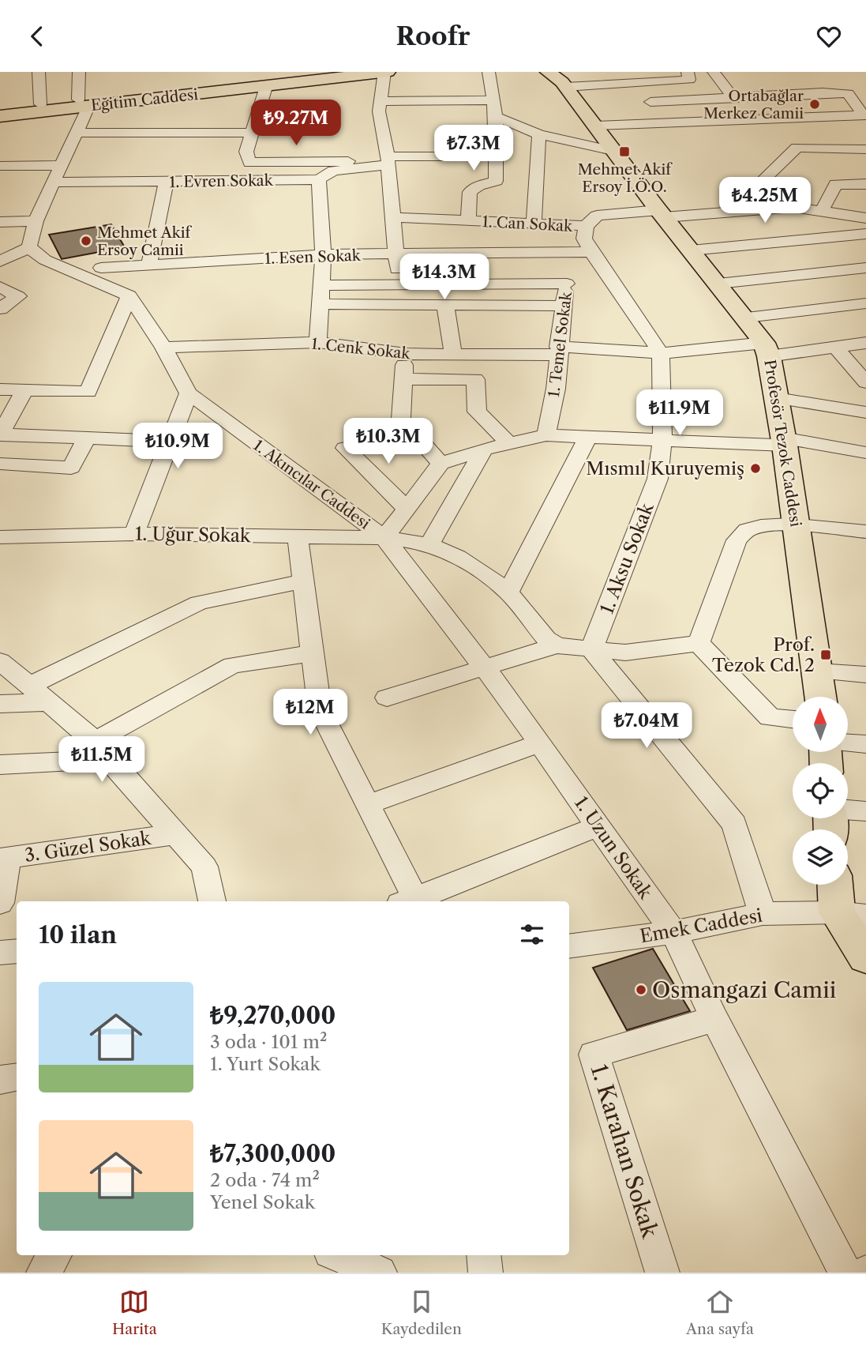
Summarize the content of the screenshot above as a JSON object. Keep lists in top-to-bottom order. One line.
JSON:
{"streets":{"main road":["Eğitim Caddesi","Profesör Tezok Caddesi"],"street":["1. Evren Sokak","1. Can Sokak","1. Esen Sokak","1. Temel Sokak","1. Cenk Sokak","1. Akıncılar Caddesi","1. Uğur Sokak","1. Aksu Sokak","3. Güzel Sokak","1. Uzun Sokak","Emek Caddesi","1. Karahan Sokak"]},"crossings":[["1. Can Sokak","Profesör Tezok Caddesi"],["1. Esen Sokak","1. Temel Sokak"],["1. Temel Sokak","1. Cenk Sokak"],["1. Cenk Sokak","Profesör Tezok Caddesi"],["1. Cenk Sokak","1. Akıncılar Caddesi"],["1. Cenk Sokak","1. Aksu Sokak"],["1. Akıncılar Caddesi","1. Uğur Sokak"],["1. Akıncılar Caddesi","1. Uzun Sokak"],["1. Uğur Sokak","1. Uzun Sokak"],["1. Uzun Sokak","Emek Caddesi"],["1. Uzun Sokak","1. Karahan Sokak"]],"places":{"other":["Ortabağlar Merkez Camii","Mehmet Akif Ersoy Camii","Mısmıl Kuruyemiş","Osmangazi Camii"],"transit":["Mehmet Akif Ersoy İ.Ö.O.","Prof. Tezok Cd. 2"]},"north":"top","page":{"header":"Roofr","price":["₺9.27M","₺7.3M","₺4.25M","₺14.3M","₺11.9M","₺10.3M","₺10.9M","₺12M","₺7.04M","₺11.5M"],"heading":"10 ilan","list":[{"name":"₺9,270,000","note":"3 oda · 101 m² · 1. Yurt Sokak"},{"name":"₺7,300,000","note":"2 oda · 74 m² · Yenel Sokak"}],"tabs":["Harita","Kaydedilen","Ana sayfa"]}}
